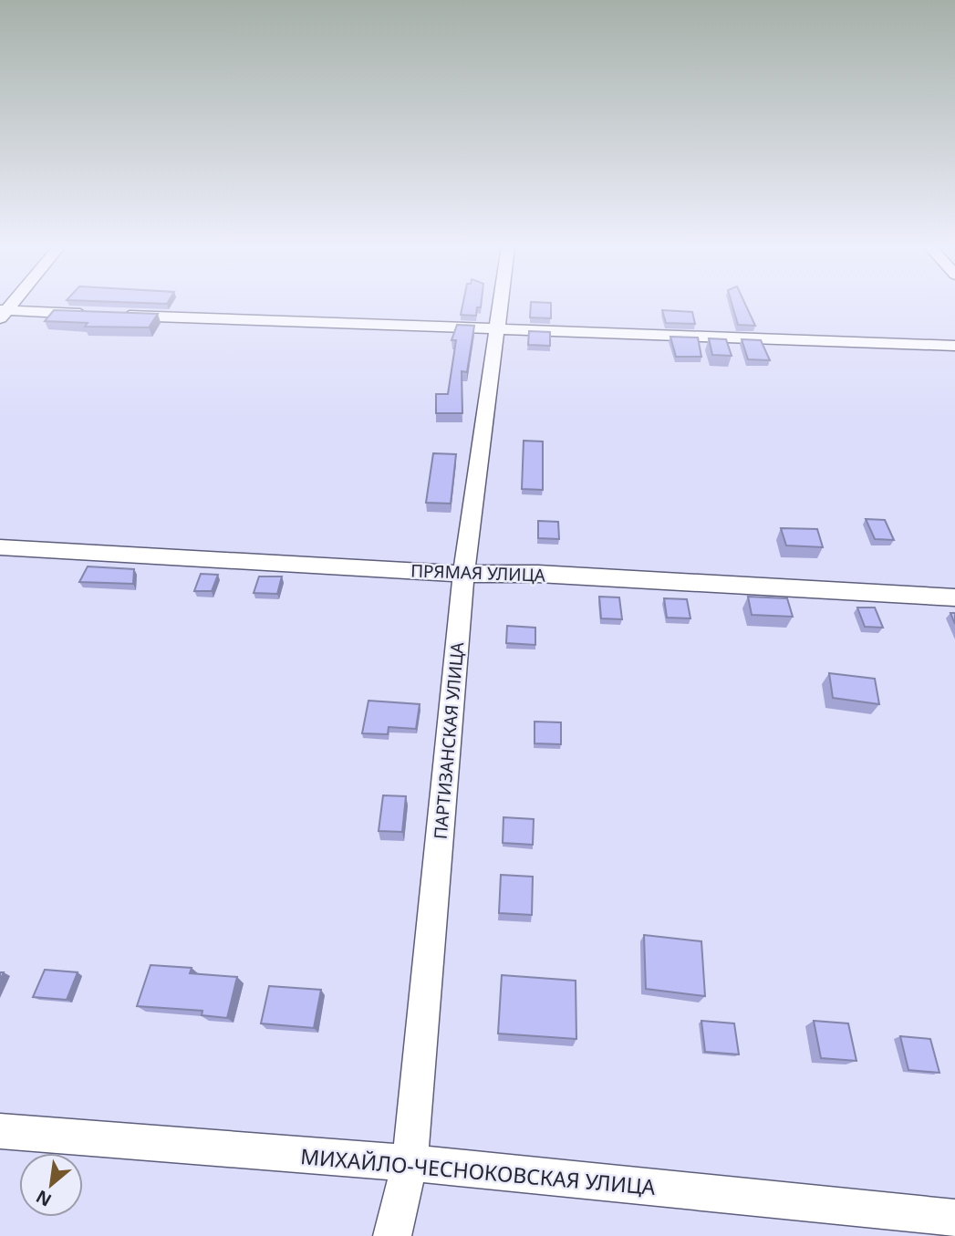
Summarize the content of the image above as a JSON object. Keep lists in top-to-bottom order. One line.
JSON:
{"streets":{"street":["ПРЯМАЯ УЛИЦА","ПАРТИЗАНСКАЯ УЛИЦА","МИХАЙЛО-ЧЕСНОКОВСКАЯ УЛИЦА"]},"crossings":[["ПРЯМАЯ УЛИЦА","ПАРТИЗАНСКАЯ УЛИЦА"],["ПАРТИЗАНСКАЯ УЛИЦА","МИХАЙЛО-ЧЕСНОКОВСКАЯ УЛИЦА"]],"north":"bottom left"}
